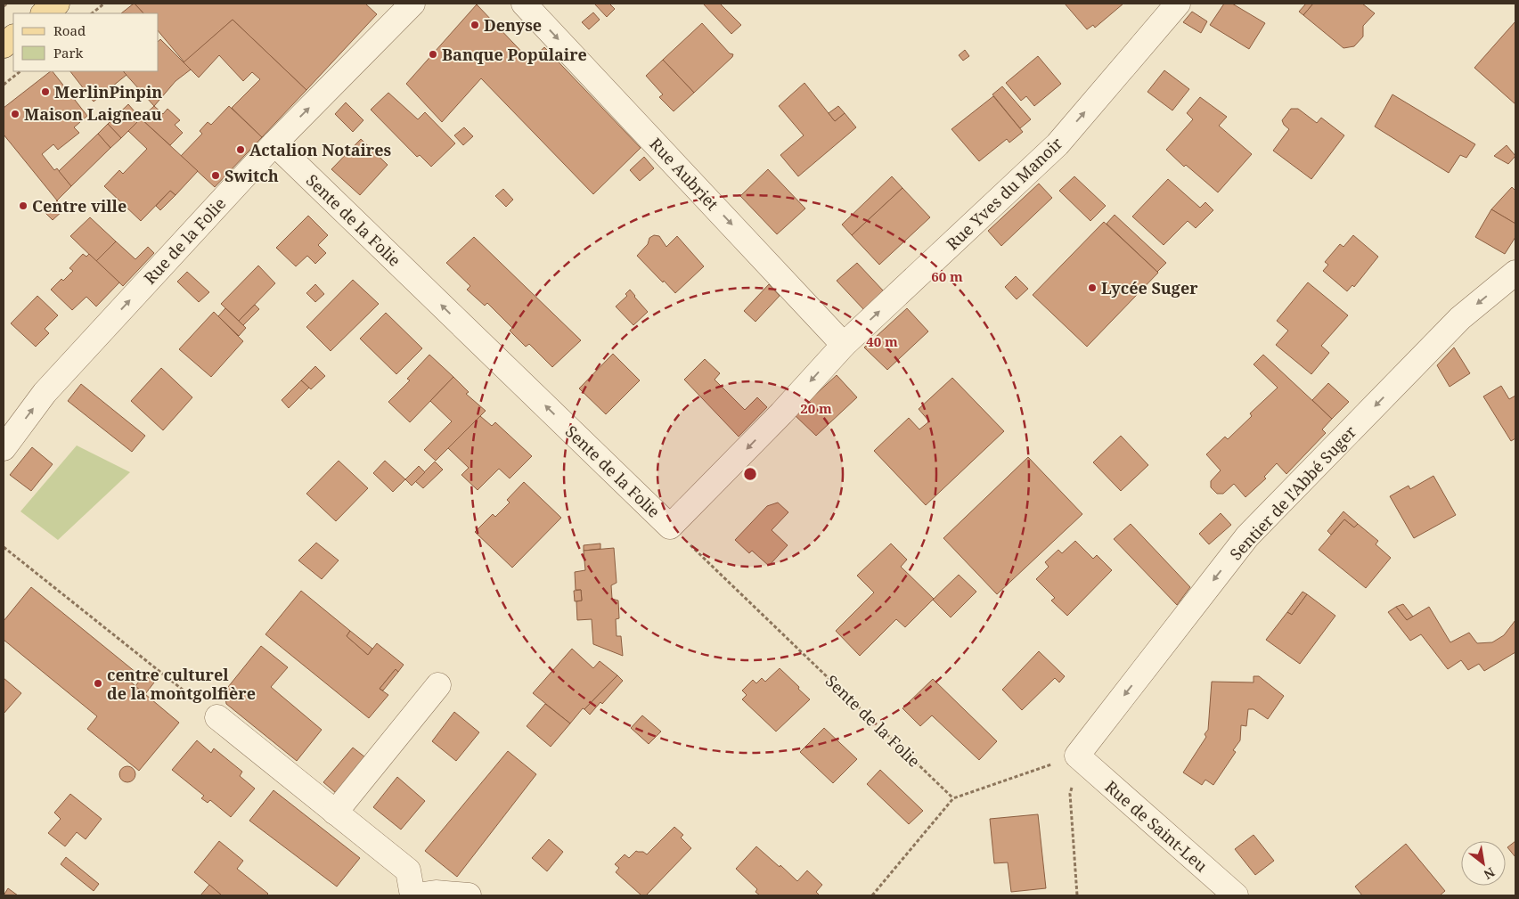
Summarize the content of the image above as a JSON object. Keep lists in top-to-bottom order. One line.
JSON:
{"streets":{"street":["Rue Aubriet","Rue Yves du Manoir","Sente de la Folie","Rue de la Folie","Sentier de l'Abbé Suger","Rue de Saint-Leu"]},"crossings":[["Rue Aubriet","Rue Yves du Manoir"],["Rue Yves du Manoir","Sente de la Folie"],["Sente de la Folie","Rue de la Folie"],["Sentier de l'Abbé Suger","Rue de Saint-Leu"]],"one_way":["Rue Aubriet","Sente de la Folie","Rue de la Folie","Sentier de l'Abbé Suger"],"places":["Denyse","Banque Populaire","MerlinPinpin","Maison Laigneau","Actalion Notaires","Switch","Centre ville","Lycée Suger","centre culturel de la montgolfière"],"legend":["Road","Park"],"north":"bottom right","rings":["60 m","40 m","20 m"]}
